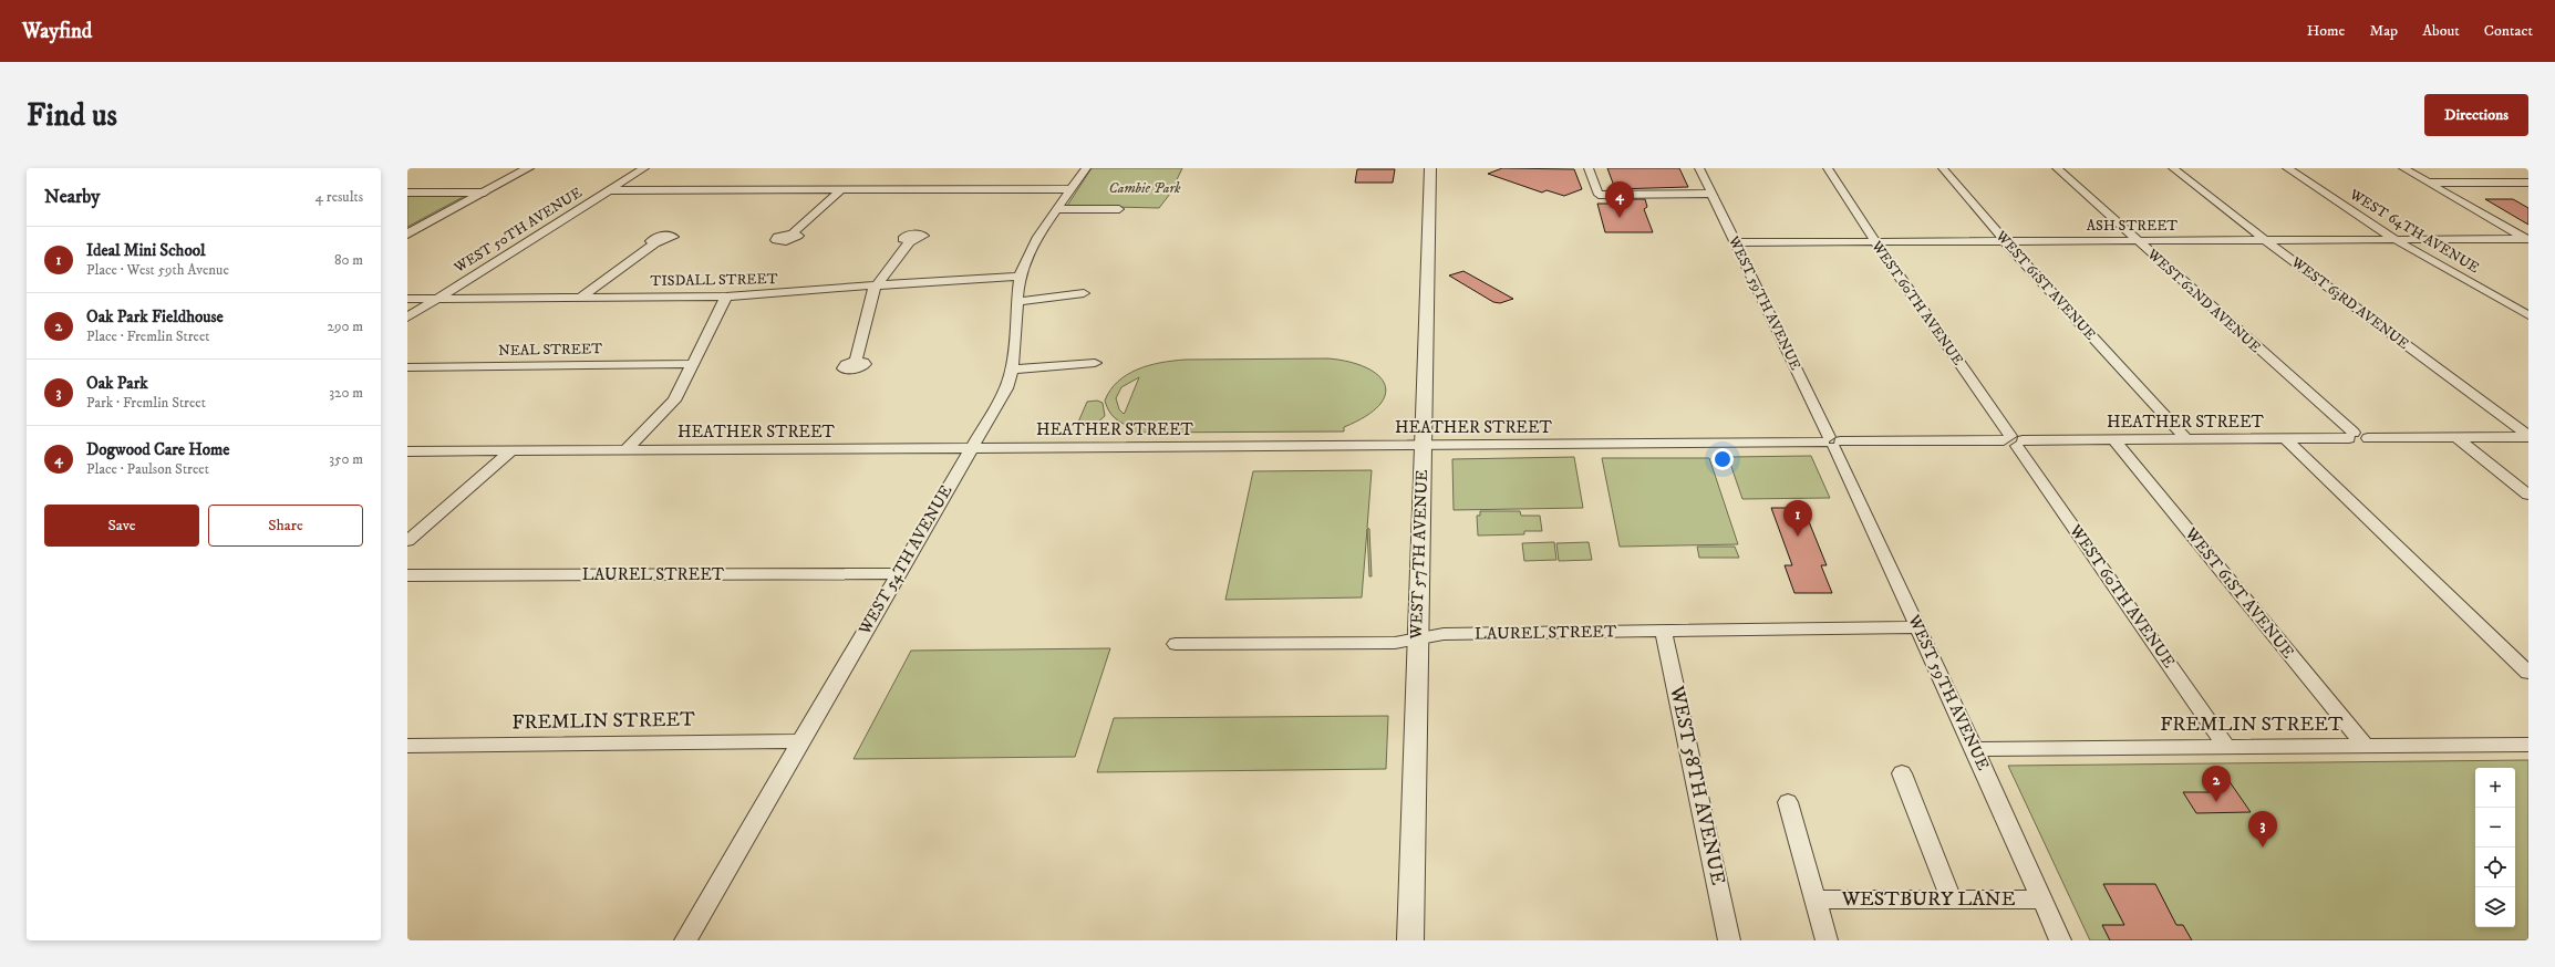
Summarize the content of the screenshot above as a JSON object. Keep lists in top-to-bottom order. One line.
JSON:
{"streets":{"street":["ASH STREET","WEST 50TH AVENUE","WEST 64TH AVENUE","TISDALL STREET","WEST 61ST AVENUE","WEST 62ND AVENUE","WEST 59TH AVENUE","WEST 60TH AVENUE","WEST 63RD AVENUE","NEAL STREET","HEATHER STREET","WEST 57TH AVENUE","WEST 54TH AVENUE","LAUREL STREET","FREMLIN STREET","WEST 58TH AVENUE","WESTBURY LANE"]},"crossings":[["ASH STREET","WEST 64TH AVENUE"],["ASH STREET","WEST 61ST AVENUE"],["ASH STREET","WEST 62ND AVENUE"],["ASH STREET","WEST 59TH AVENUE"],["ASH STREET","WEST 60TH AVENUE"],["ASH STREET","WEST 63RD AVENUE"],["WEST 50TH AVENUE","TISDALL STREET"],["TISDALL STREET","WEST 54TH AVENUE"],["WEST 61ST AVENUE","HEATHER STREET"],["WEST 61ST AVENUE","FREMLIN STREET"],["WEST 62ND AVENUE","HEATHER STREET"],["WEST 59TH AVENUE","HEATHER STREET"],["WEST 59TH AVENUE","LAUREL STREET"],["WEST 59TH AVENUE","FREMLIN STREET"],["WEST 59TH AVENUE","WESTBURY LANE"],["WEST 60TH AVENUE","HEATHER STREET"],["WEST 60TH AVENUE","FREMLIN STREET"],["HEATHER STREET","WEST 57TH AVENUE"],["HEATHER STREET","WEST 54TH AVENUE"],["WEST 57TH AVENUE","LAUREL STREET"],["WEST 54TH AVENUE","LAUREL STREET"],["WEST 54TH AVENUE","FREMLIN STREET"],["LAUREL STREET","WEST 58TH AVENUE"]],"parks":["Cambie Park"],"page":{"header":"Wayfind","nav":["Home","Map","About","Contact"],"buttons":["Directions",["Save","Share"]],"title":"Find us","heading":["Nearby","4 results"],"pins":["4","1","2","3"],"list":[{"mark":"1","name":"Ideal Mini School","note":"Place · West 59th Avenue","value":"80 m"},{"mark":"2","name":"Oak Park Fieldhouse","note":"Place · Fremlin Street","value":"290 m"},{"mark":"3","name":"Oak Park","note":"Park · Fremlin Street","value":"320 m"},{"mark":"4","name":"Dogwood Care Home","note":"Place · Paulson Street","value":"350 m"}],"map_buttons":["+","−"]}}
